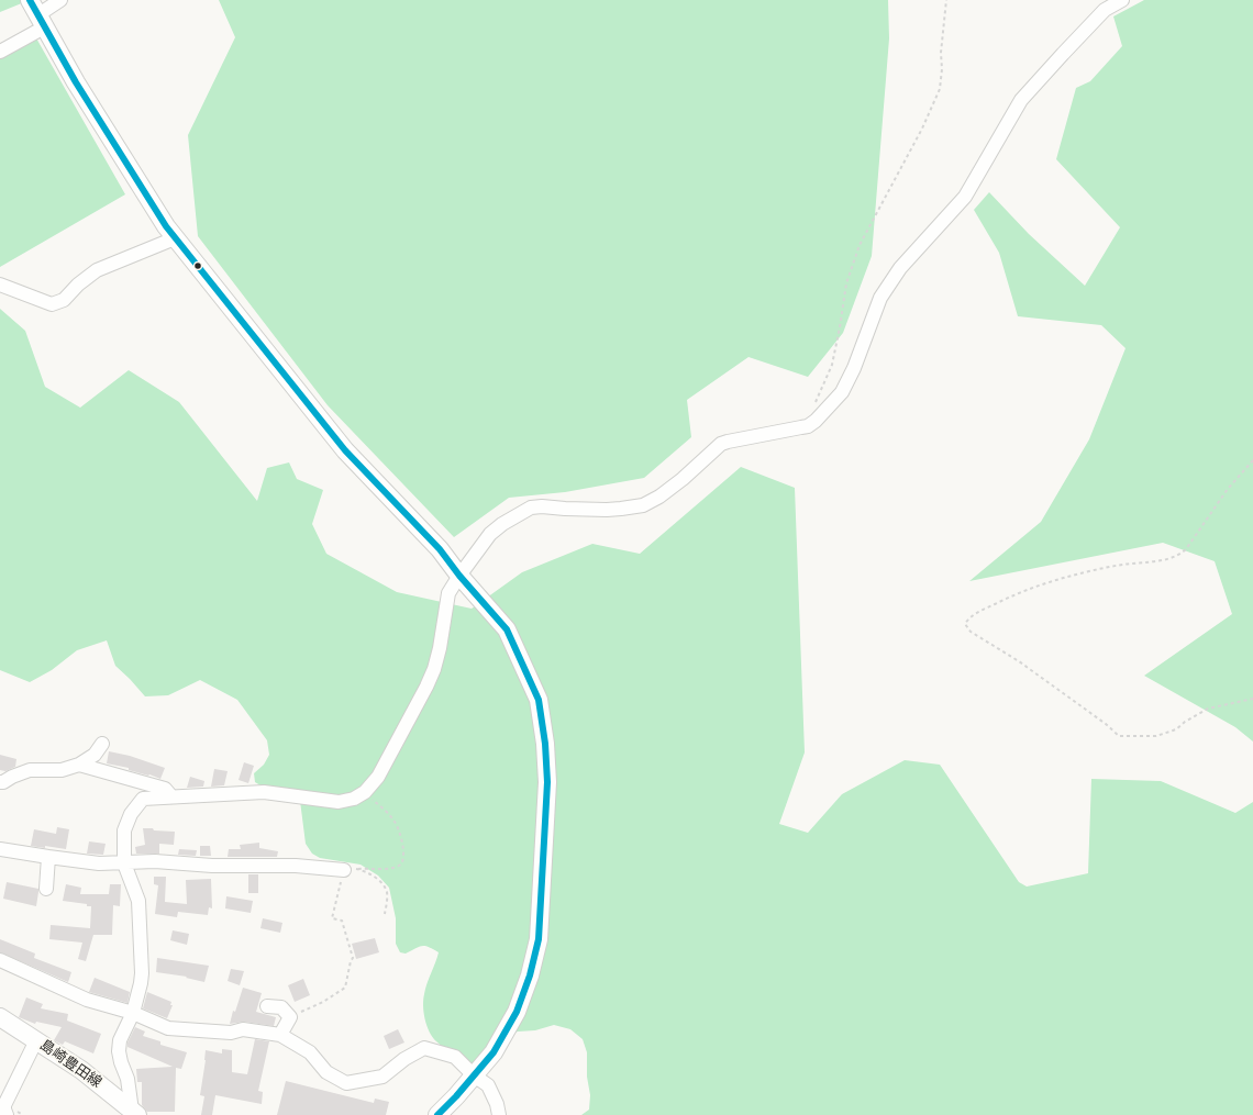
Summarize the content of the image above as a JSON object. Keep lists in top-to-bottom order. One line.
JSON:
{"streets":{"street":["島崎豊田線"]}}
